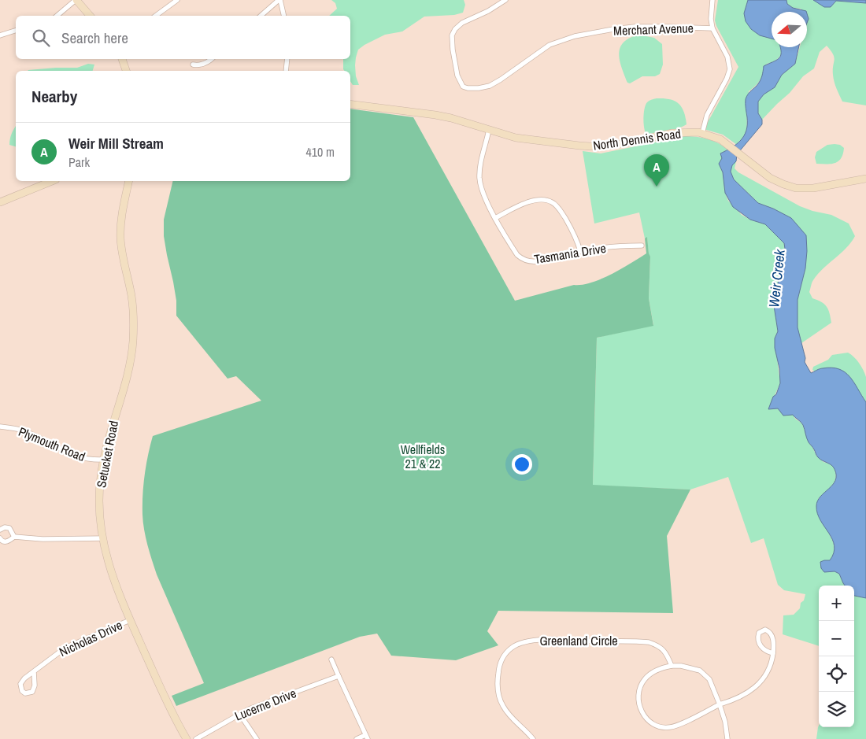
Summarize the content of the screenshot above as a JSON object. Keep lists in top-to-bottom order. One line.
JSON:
{"streets":{"main road":["North Dennis Road","Setucket Road"],"street":["Merchant Avenue","Tasmania Drive","Plymouth Road","Nicholas Drive","Greenland Circle","Lucerne Drive"]},"crossings":[["North Dennis Road","Tasmania Drive"],["Plymouth Road","Setucket Road"],["Setucket Road","Nicholas Drive"]],"water":["Weir Creek"],"parks":["Wellfields 21 & 22"],"north":"left","page":{"search":"Search here","heading":"Nearby","list":[{"mark":"A","name":"Weir Mill Stream","note":"Park","value":"410 m"}],"pins":"A","map_buttons":["+","−"]}}
